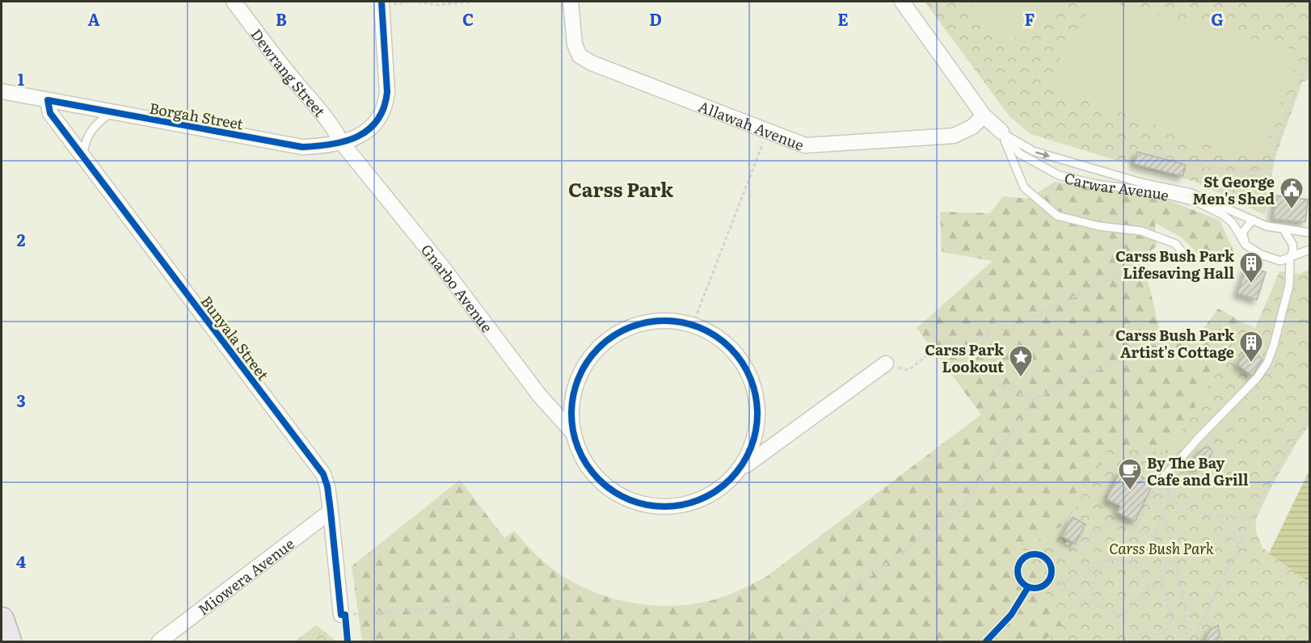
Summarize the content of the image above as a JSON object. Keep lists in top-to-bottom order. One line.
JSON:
{"streets":{"street":["Dewrang Street","Borgah Street","Allawah Avenue","Carwar Avenue","Gnarbo Avenue","Bunyala Street","Miowera Avenue"]},"crossings":[["Dewrang Street","Borgah Street"],["Dewrang Street","Gnarbo Avenue"],["Borgah Street","Gnarbo Avenue"],["Borgah Street","Bunyala Street"],["Allawah Avenue","Carwar Avenue"],["Bunyala Street","Miowera Avenue"]],"districts":["Carss Park"],"parks":["Carss Bush Park"],"places":{"public building":["St George Men's Shed"],"building":["Carss Bush Park Lifesaving Hall","Carss Bush Park Artist's Cottage"],"place":["Carss Park Lookout"],"cafe":["By The Bay Cafe and Grill"]},"grid":{"columns":["A","B","C","D","E","F","G"],"rows":["1","2","3","4"]}}
